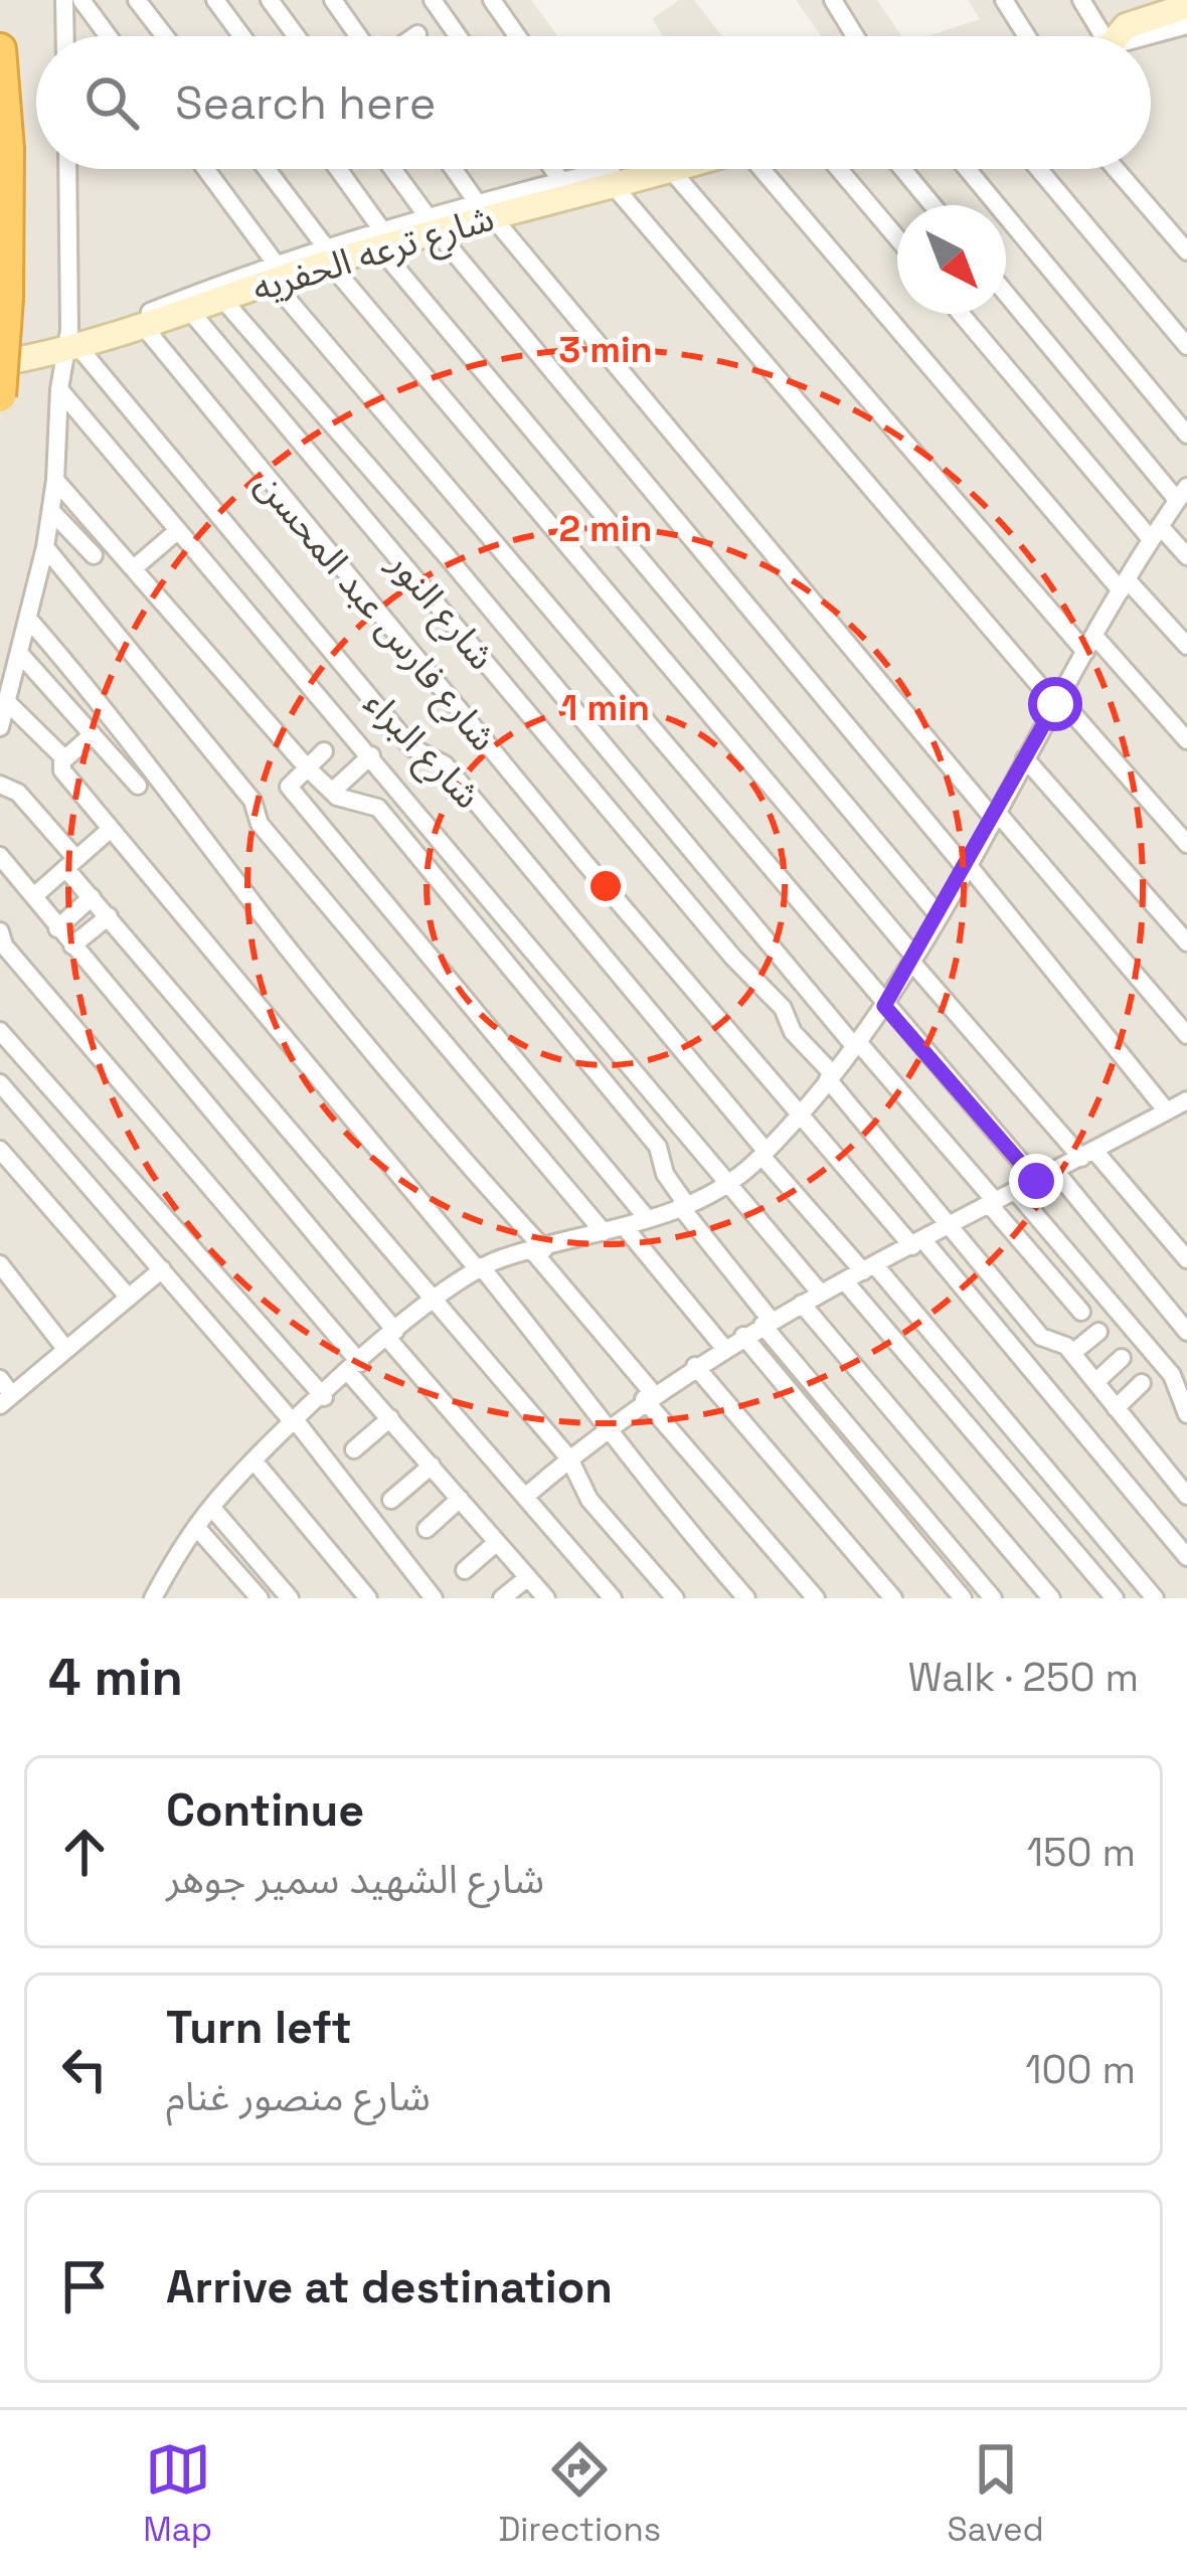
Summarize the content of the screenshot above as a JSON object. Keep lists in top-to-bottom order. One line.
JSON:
{"streets":{"street":["شارع ترعه الحفريه","شارع النور","شارع فارس عبد المحسن","شارع البراء"]},"crossings":[["شارع ترعه الحفريه","شارع النور"],["شارع ترعه الحفريه","شارع فارس عبد المحسن"],["شارع ترعه الحفريه","شارع البراء"]],"north":"bottom right","page":{"search":"Search here","heading":["4 min","Walk · 250 m"],"list":[["Continue","شارع الشهيد سمير جوهر","150 m"],["Turn left","شارع منصور غنام","100 m"],"Arrive at destination"],"nav":["Map","Directions","Saved"]},"rings":["3 min","2 min","1 min"]}
